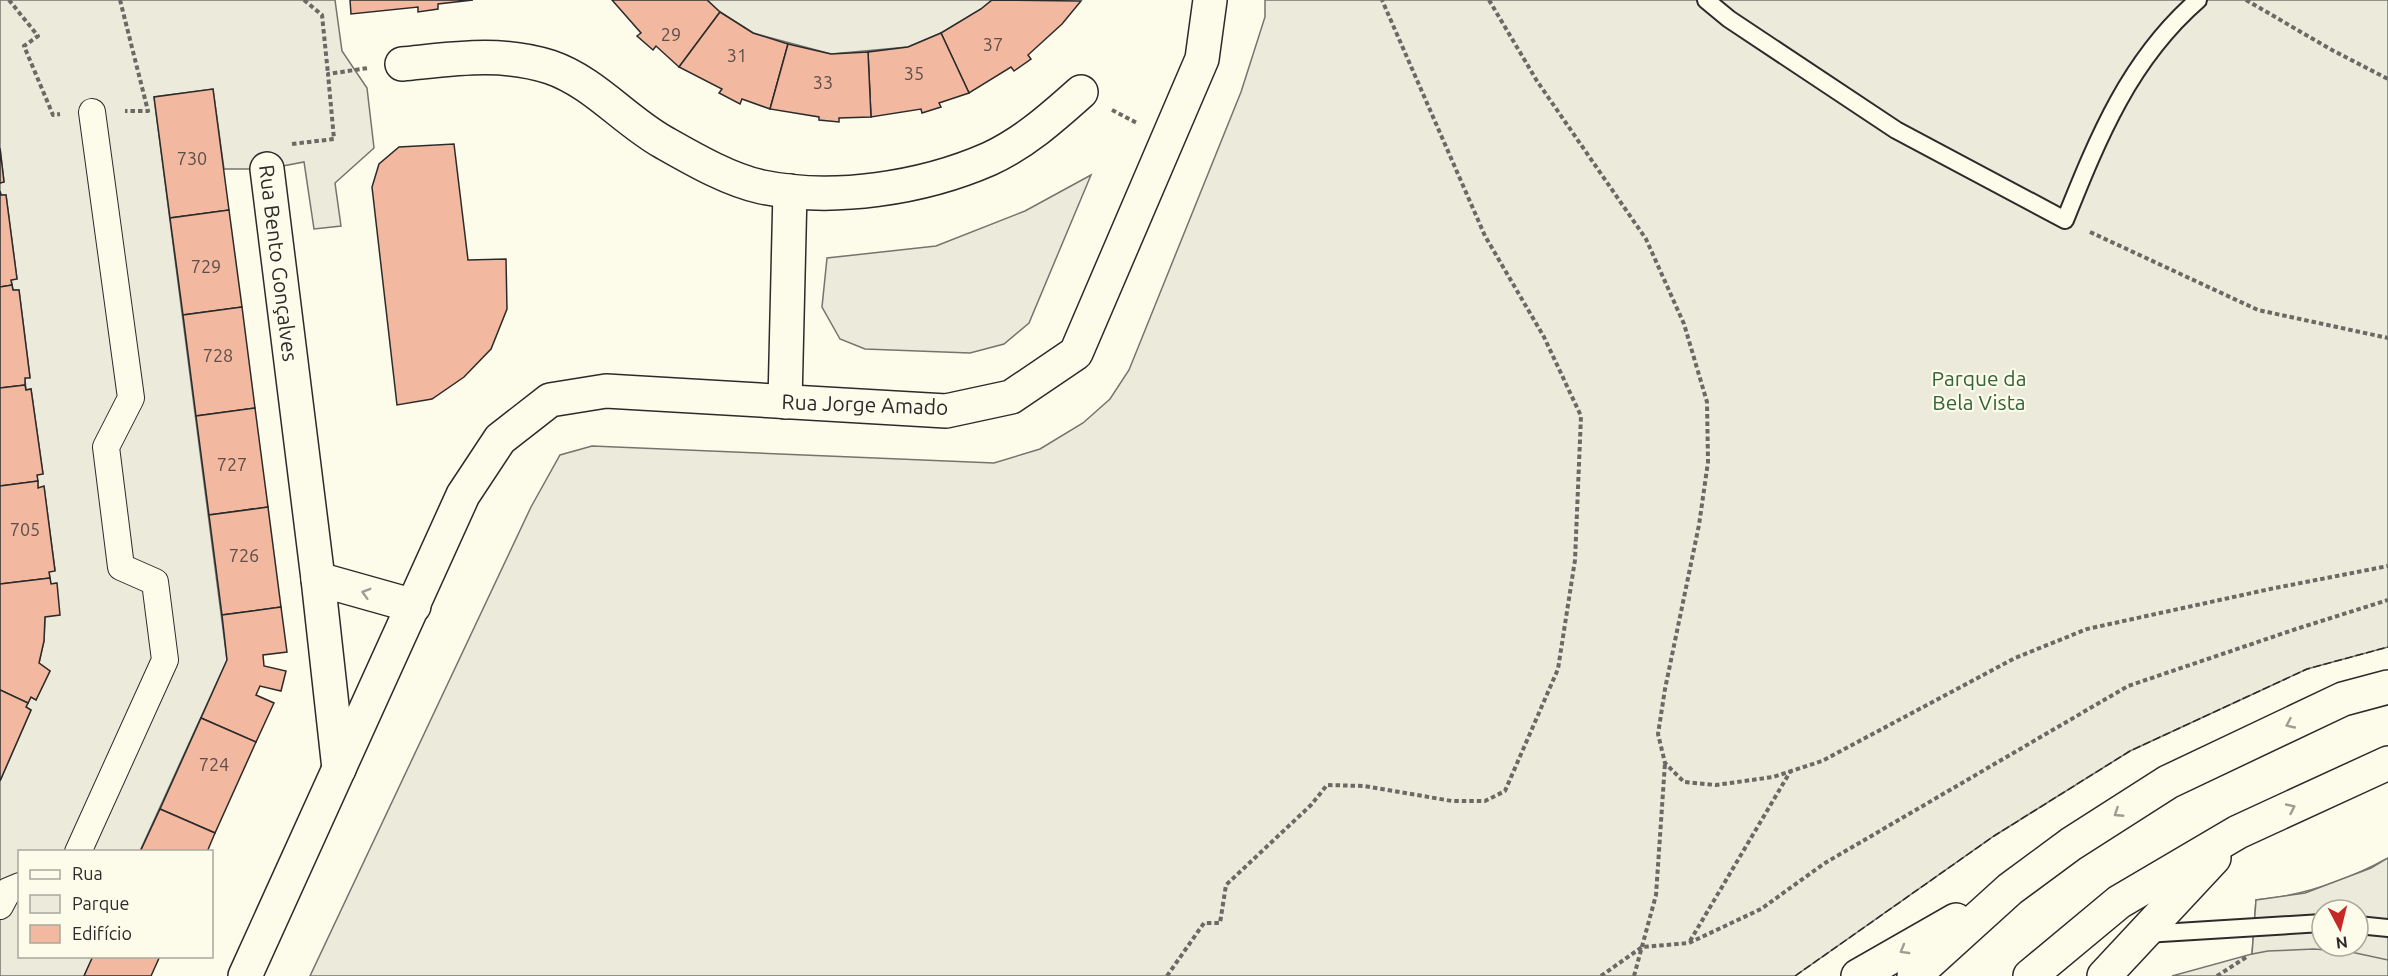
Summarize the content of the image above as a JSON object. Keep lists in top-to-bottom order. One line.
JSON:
{"streets":{"main road":["Rua Bento Gonçalves","Rua Jorge Amado"]},"parks":["Parque da Bela Vista"],"house_numbers":["29","37","31","35","33","730","729","728","727","705","726","724"],"legend":["Rua","Parque","Edifício"],"north":"bottom"}
